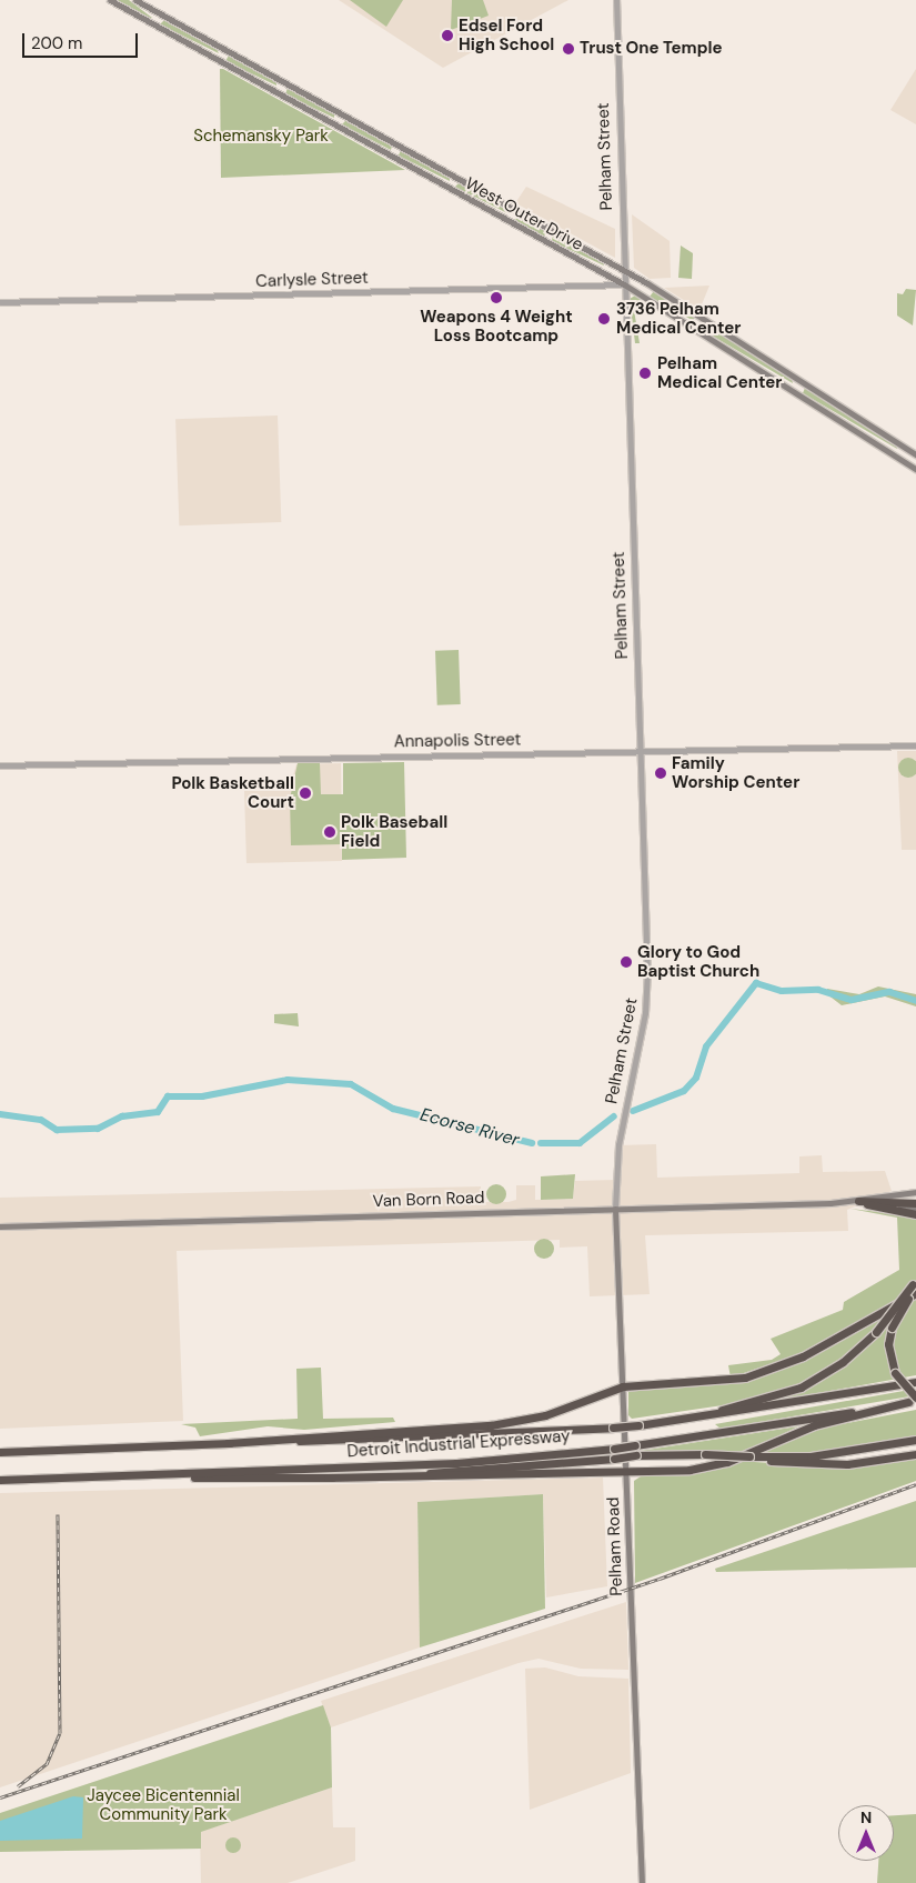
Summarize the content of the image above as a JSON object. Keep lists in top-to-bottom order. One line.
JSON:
{"streets":{"highway":["Detroit Industrial Expressway"],"main road":["West Outer Drive","Van Born Road","Pelham Road"],"street":["Pelham Street","Carlysle Street","Annapolis Street"]},"crossings":[["Pelham Street","West Outer Drive"],["Pelham Street","Carlysle Street"],["Pelham Street","Annapolis Street"],["Pelham Street","Van Born Road"],["Pelham Street","Pelham Road"],["West Outer Drive","Carlysle Street"],["Van Born Road","Pelham Road"]],"water":["Ecorse River"],"parks":["Schemansky Park","Jaycee Bicentennial Community Park"],"places":["Edsel Ford High School","Trust One Temple","Weapons 4 Weight Loss Bootcamp","3736 Pelham Medical Center","Pelham Medical Center","Family Worship Center","Polk Basketball Court","Polk Baseball Field","Glory to God Baptist Church"],"scale_bar":"200 m","north":"top"}
